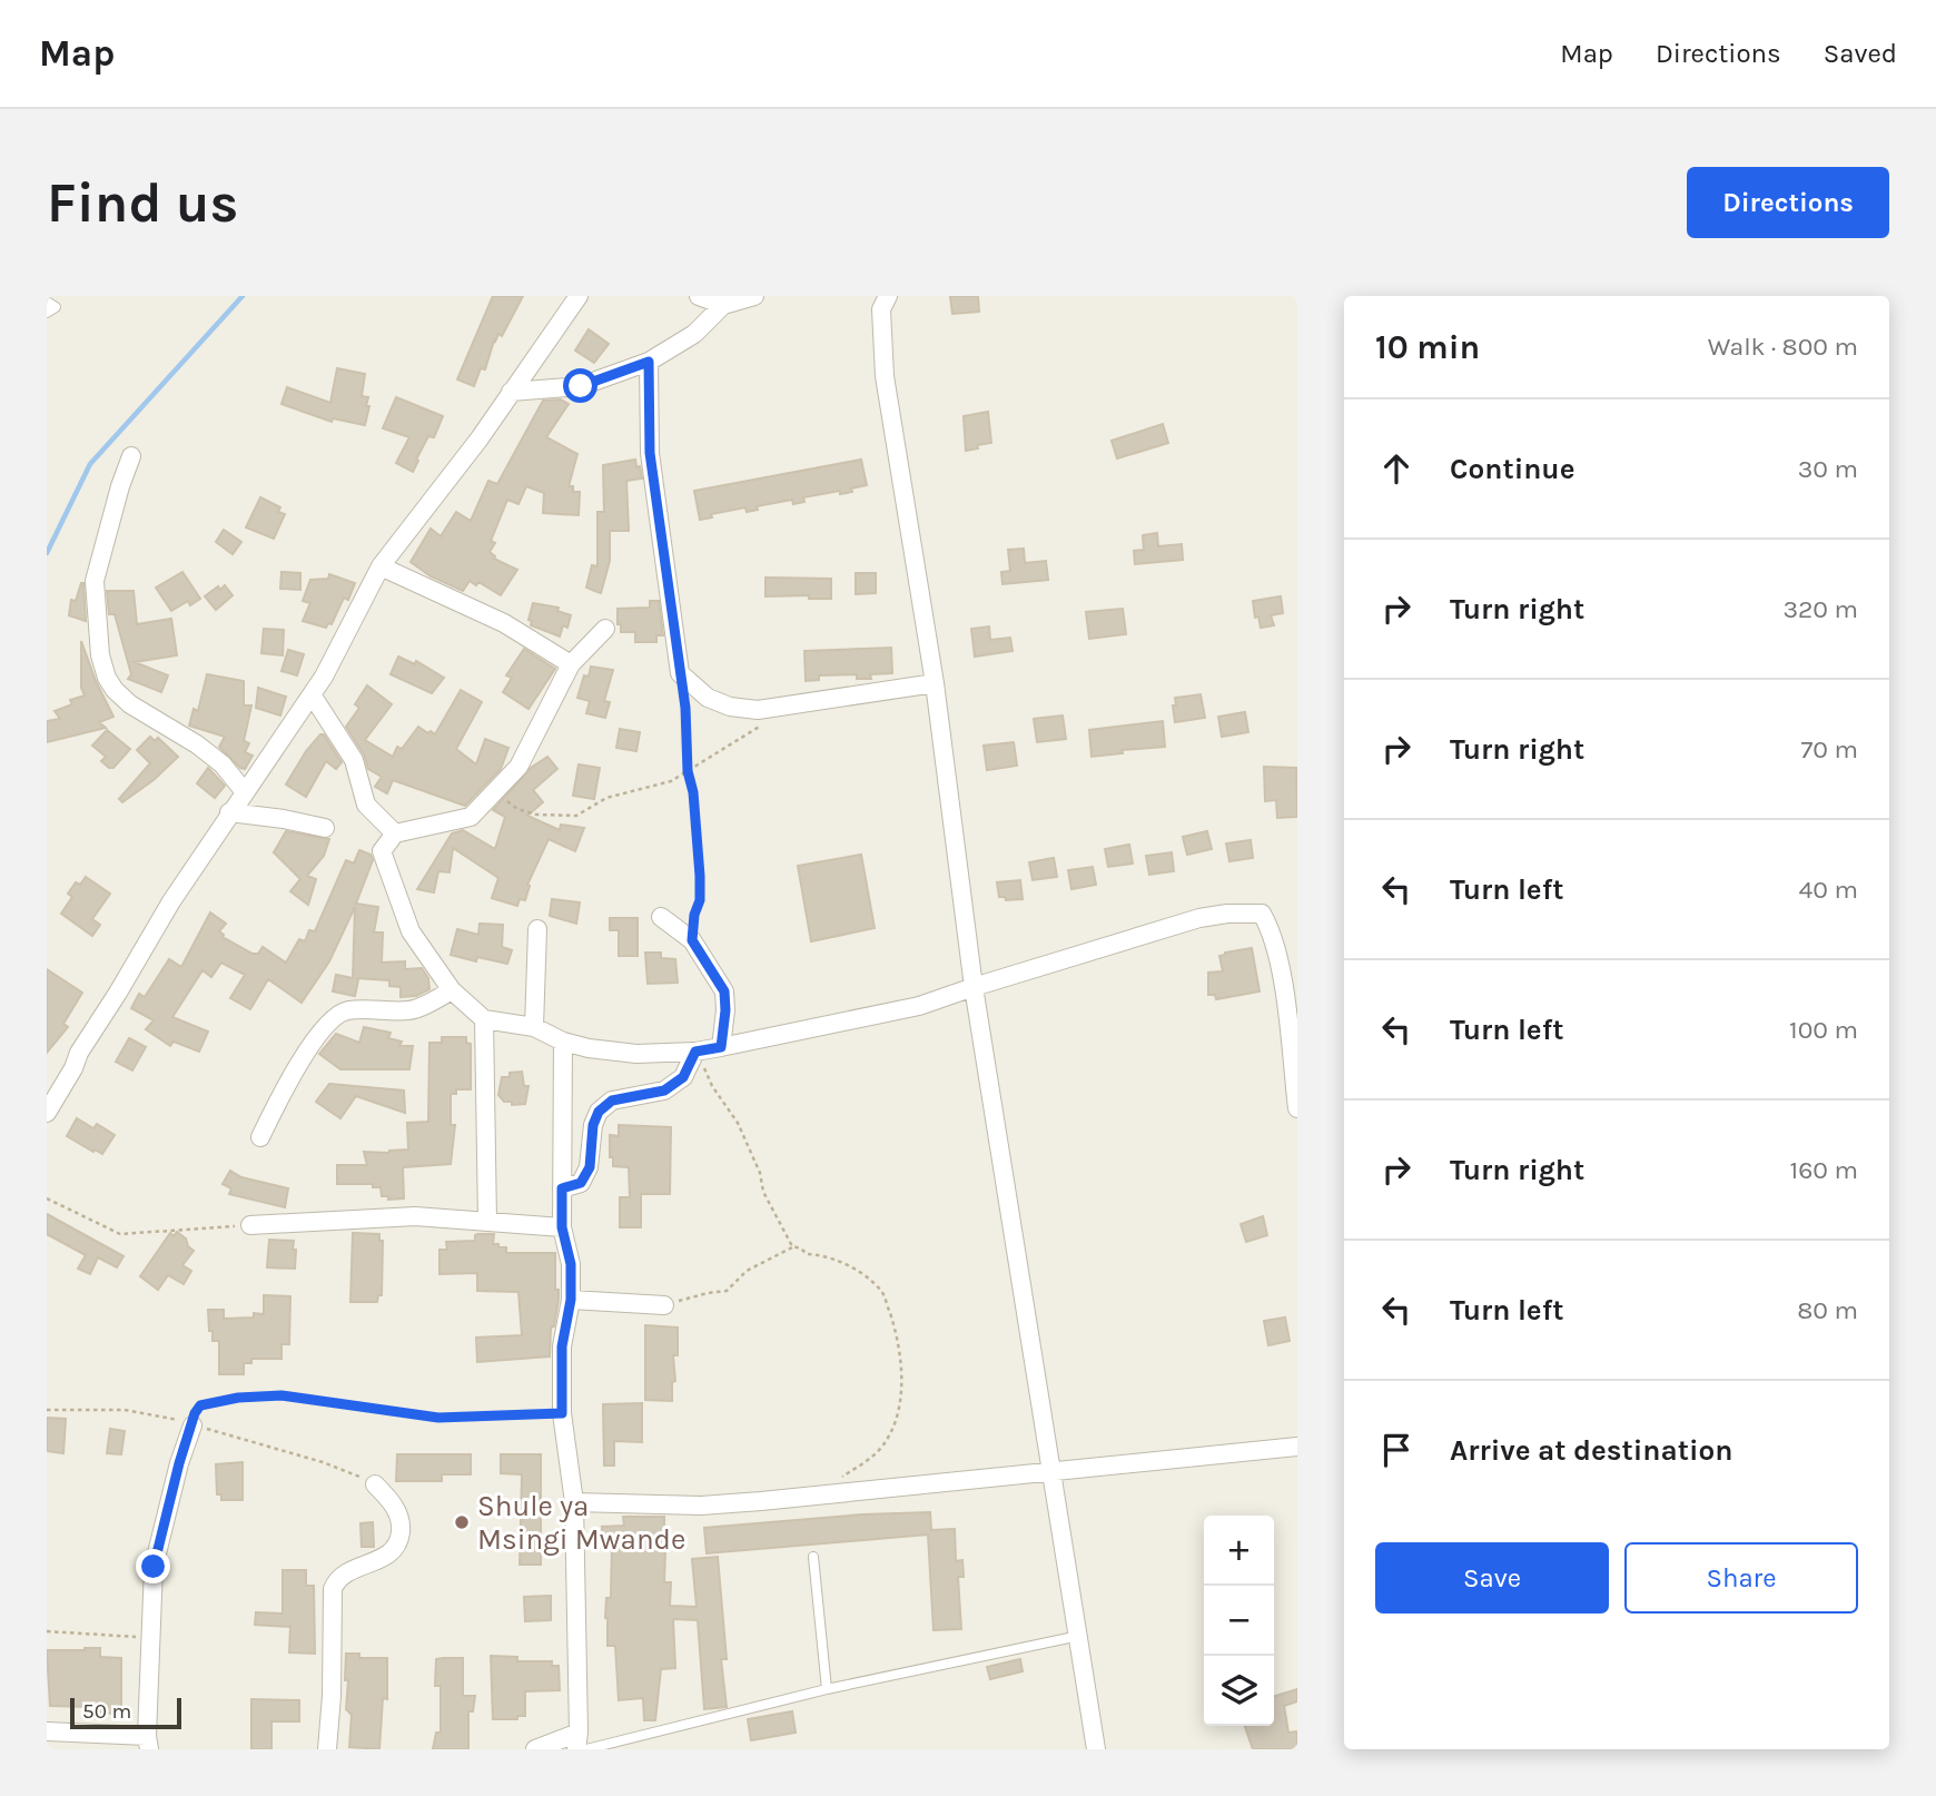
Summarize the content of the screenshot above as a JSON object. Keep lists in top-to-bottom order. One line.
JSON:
{"places":["Shule ya Msingi Mwande"],"scale_bar":"50 m","page":{"header":"Map","nav":["Map","Directions","Saved"],"buttons":["Directions",["Save","Share"]],"title":"Find us","heading":["10 min","Walk · 800 m"],"list":[["Continue","30 m"],["Turn right","320 m"],["Turn right","70 m"],["Turn left","40 m"],["Turn left","100 m"],["Turn right","160 m"],["Turn left","80 m"],"Arrive at destination"],"map_buttons":["+","−"],"scale":"50 m"}}
